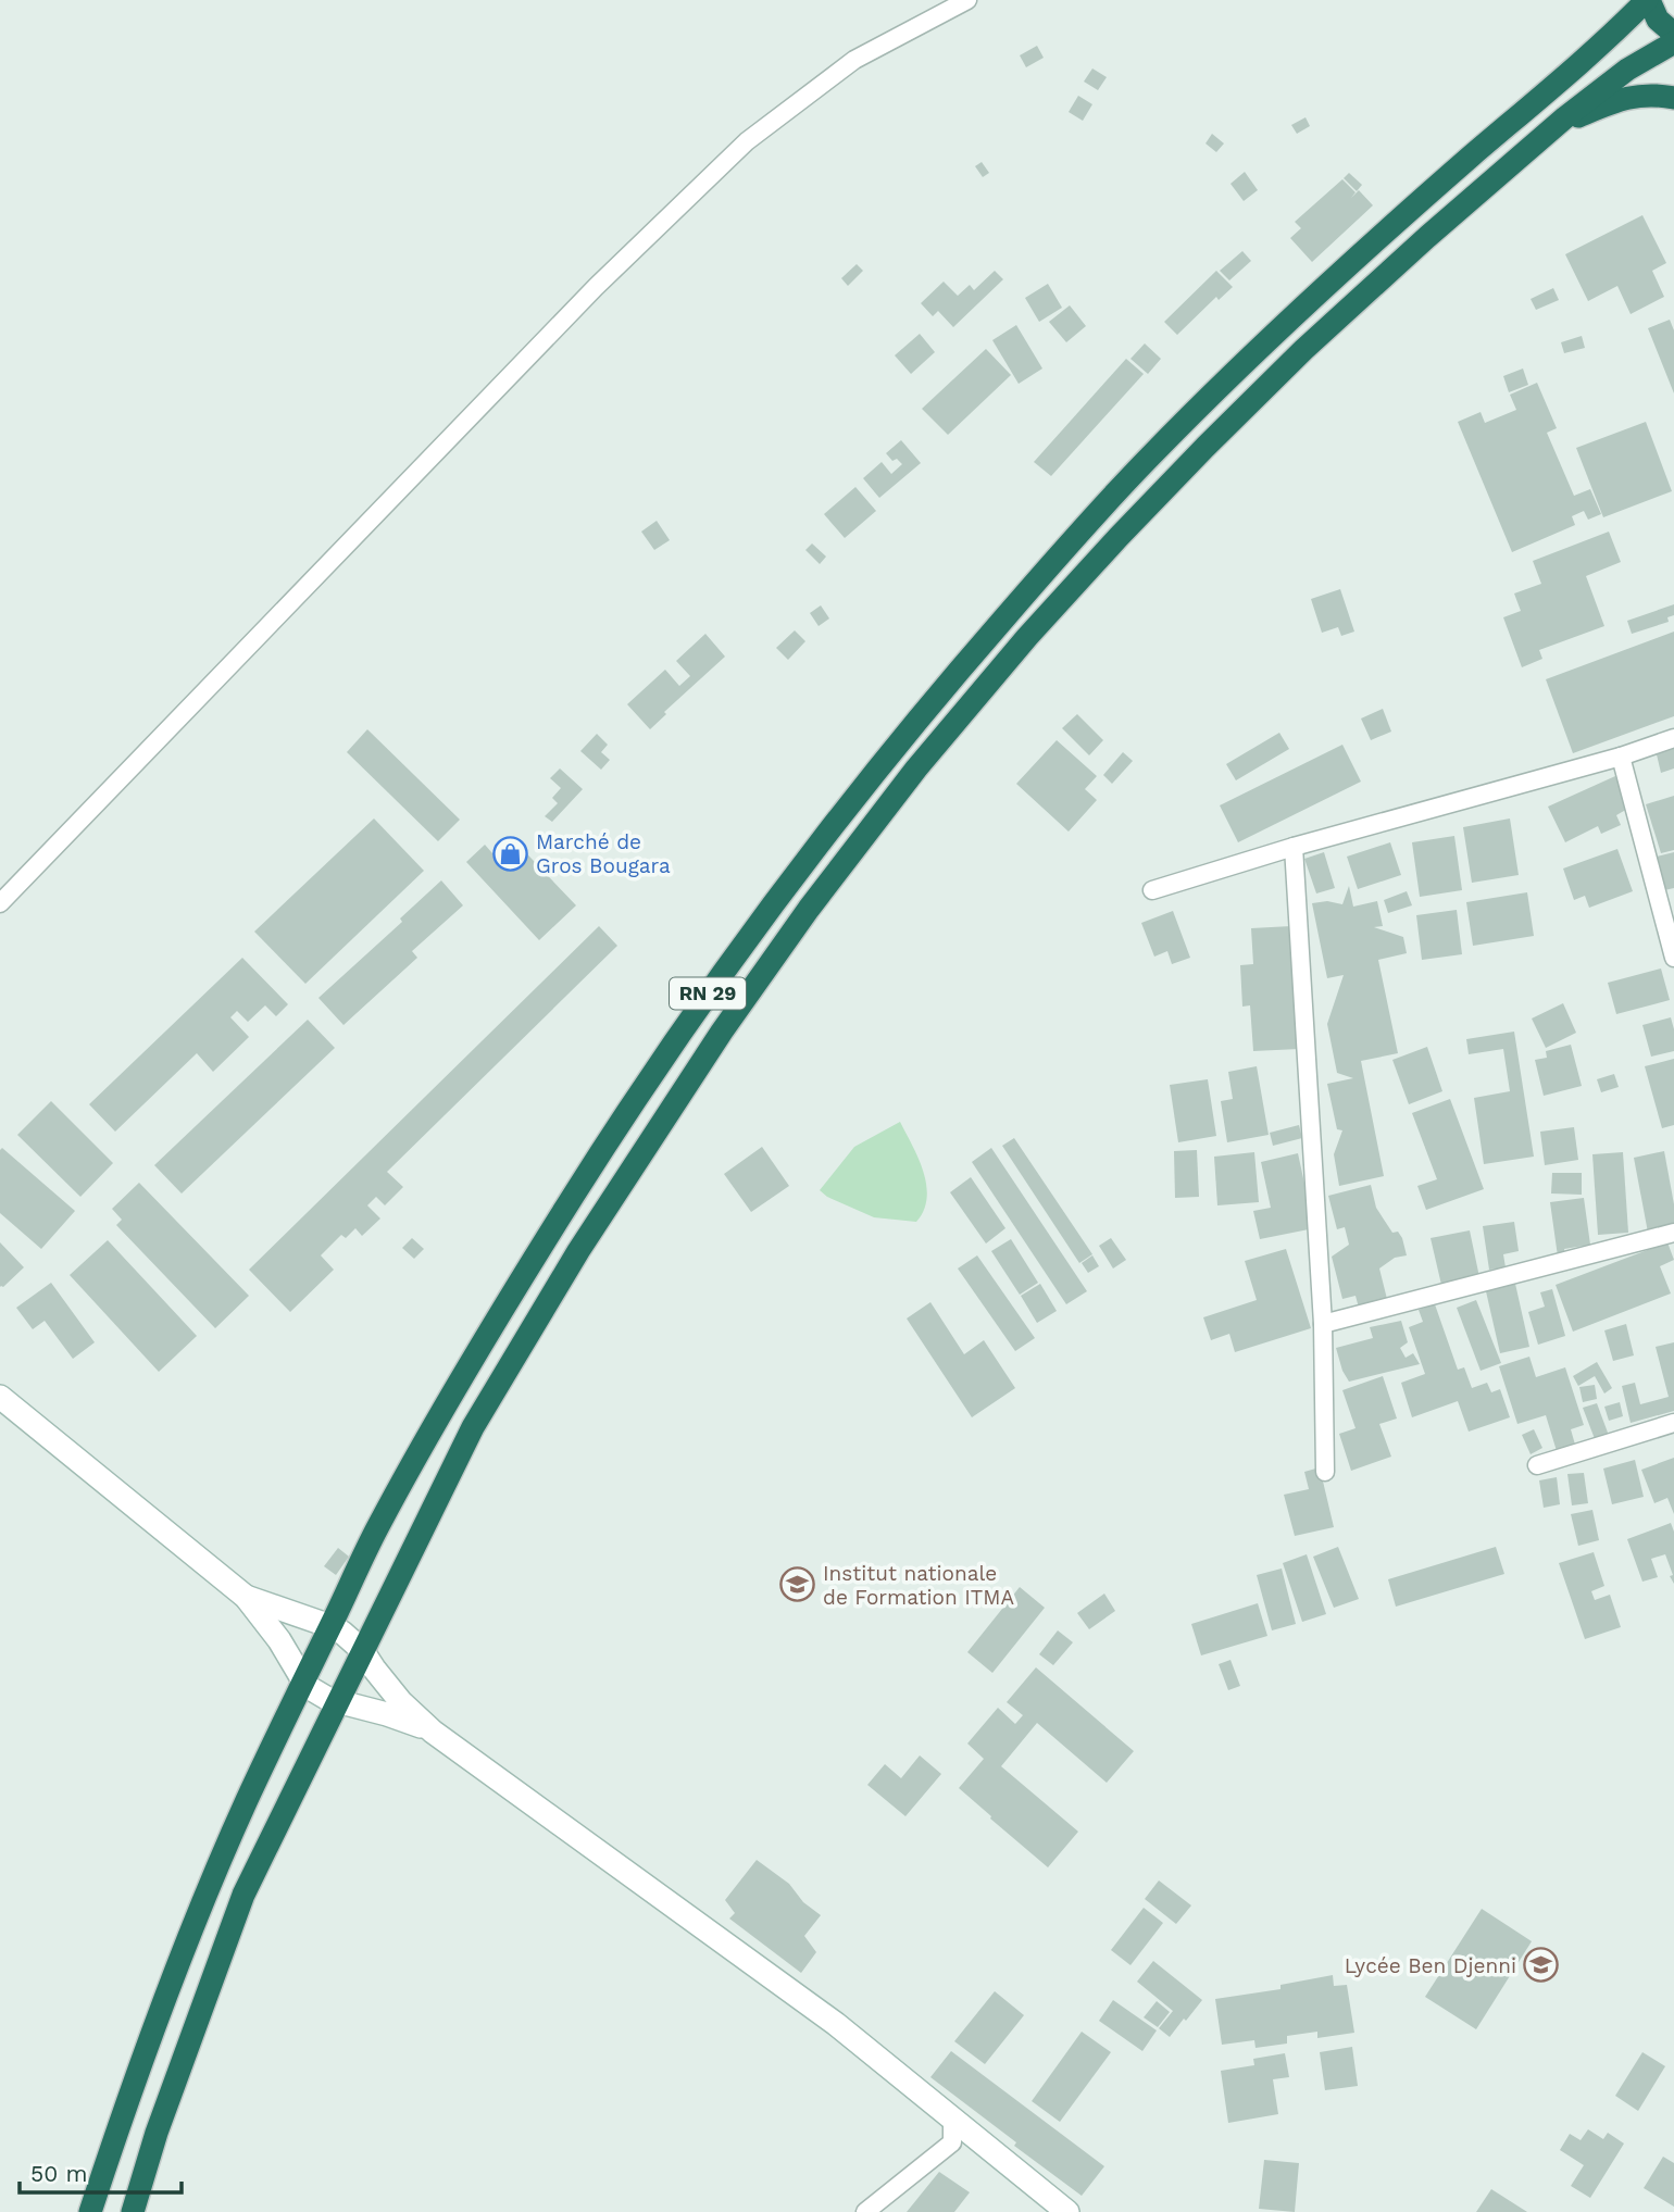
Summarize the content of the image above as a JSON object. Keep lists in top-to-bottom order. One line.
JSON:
{"streets":{"highway":["RN 29"]},"places":{"shop":["Marché de Gros Bougara"],"school or university":["Institut nationale de Formation ITMA","Lycée Ben Djenni"]},"scale_bar":"50 m"}
